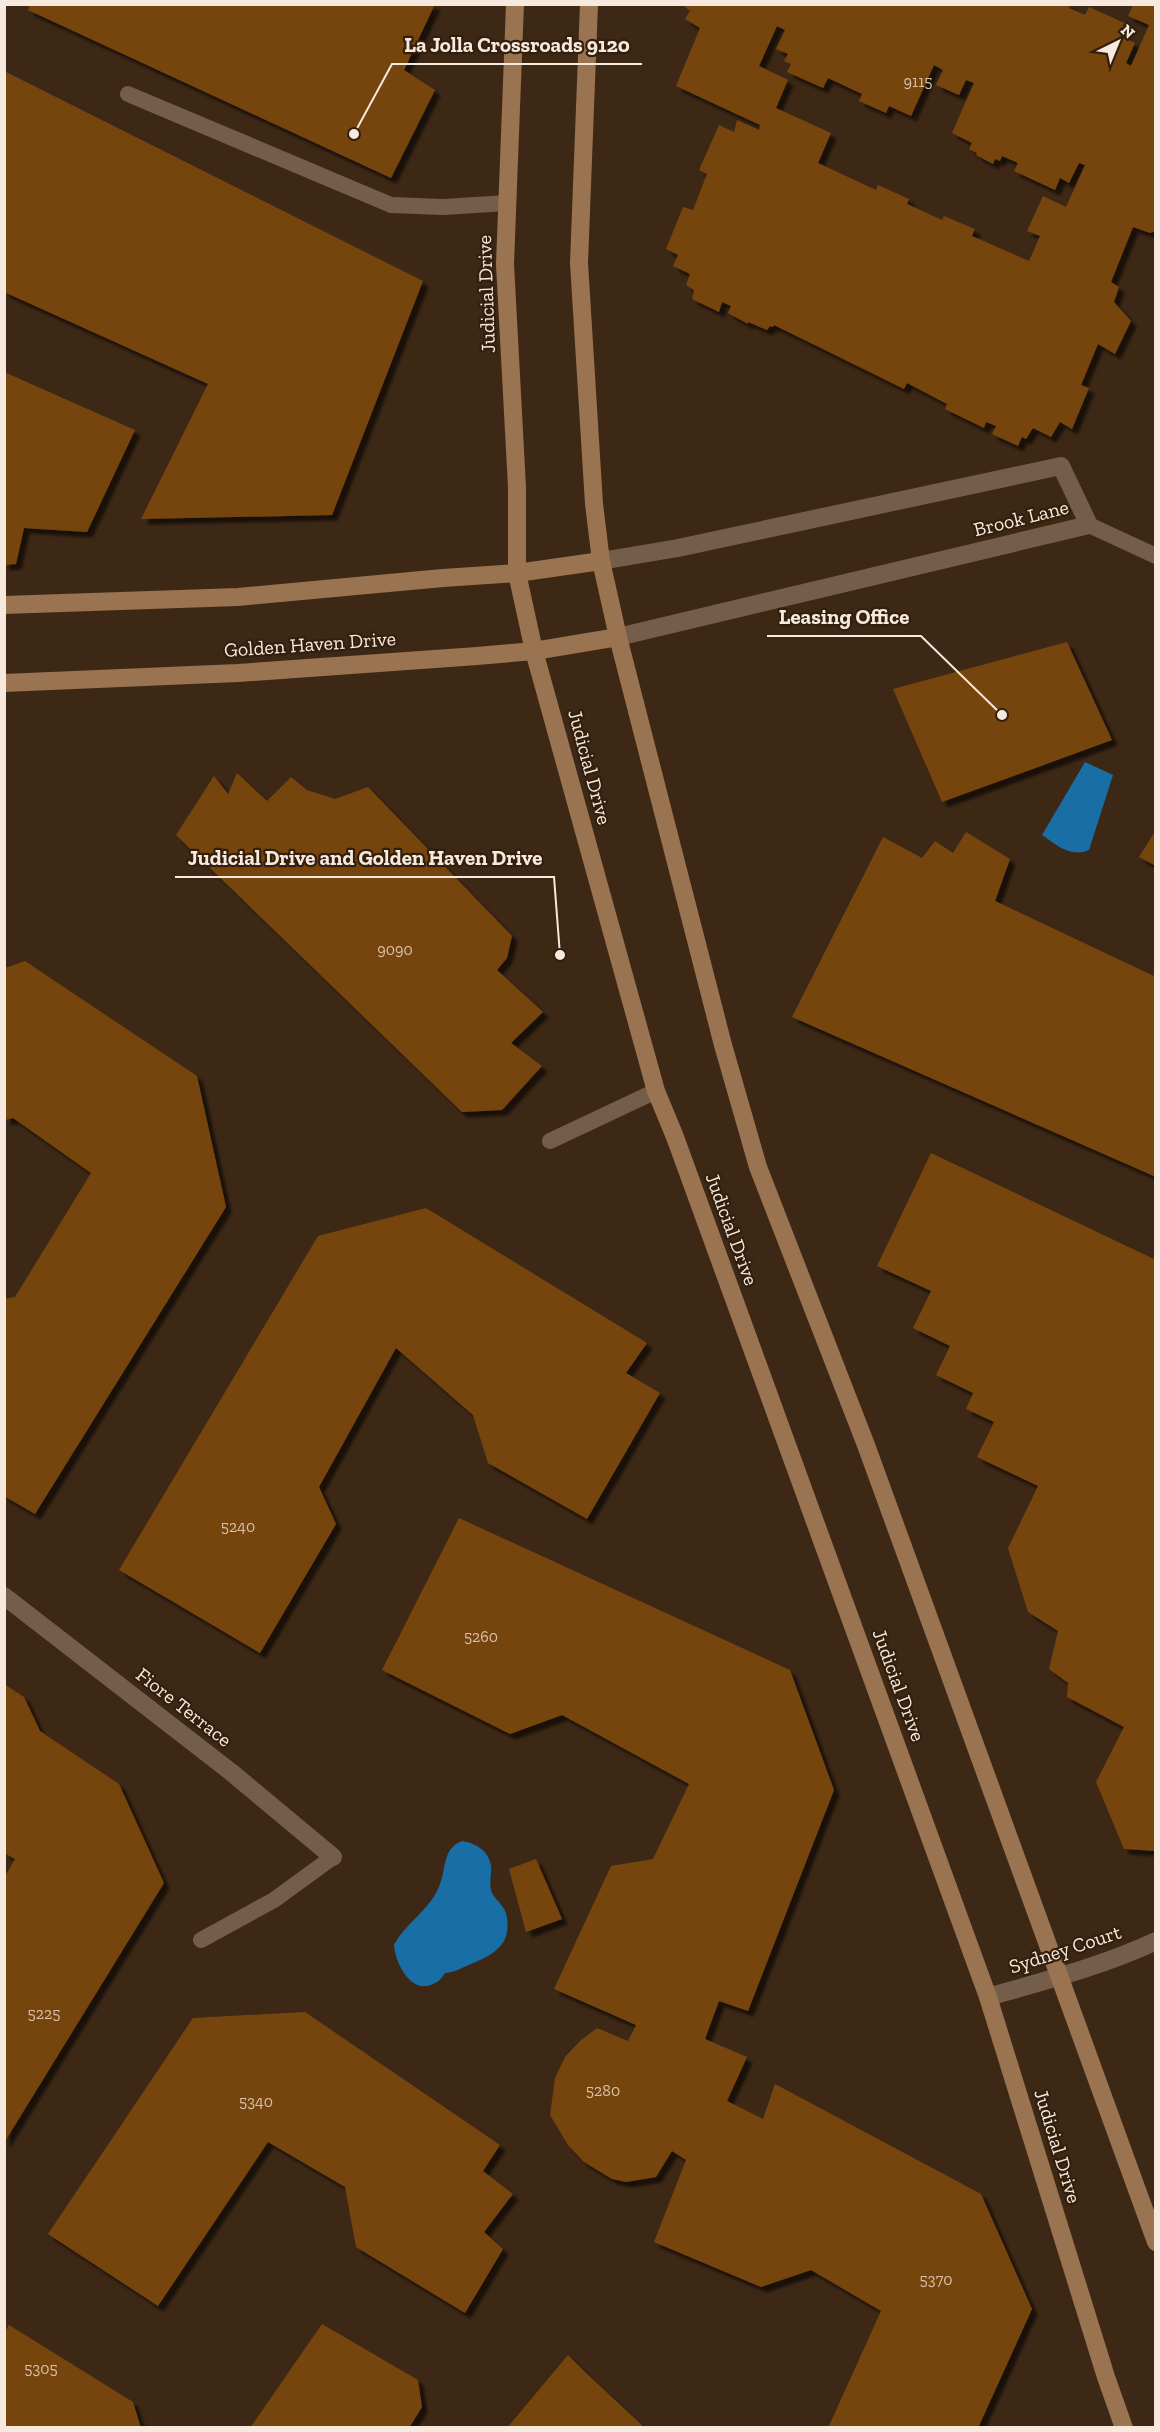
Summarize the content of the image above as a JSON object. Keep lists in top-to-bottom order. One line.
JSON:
{"streets":{"street":["Judicial Drive","Brook Lane","Golden Haven Drive","Fiore Terrace","Sydney Court"]},"crossings":[["Judicial Drive","Golden Haven Drive"],["Judicial Drive","Sydney Court"],["Brook Lane","Golden Haven Drive"]],"places":["La Jolla Crossroads 9120","Leasing Office","Judicial Drive and Golden Haven Drive"],"house_numbers":["9115","9090","5240","5260","5225","5280","5340","5370","5305"],"north":"top right"}
